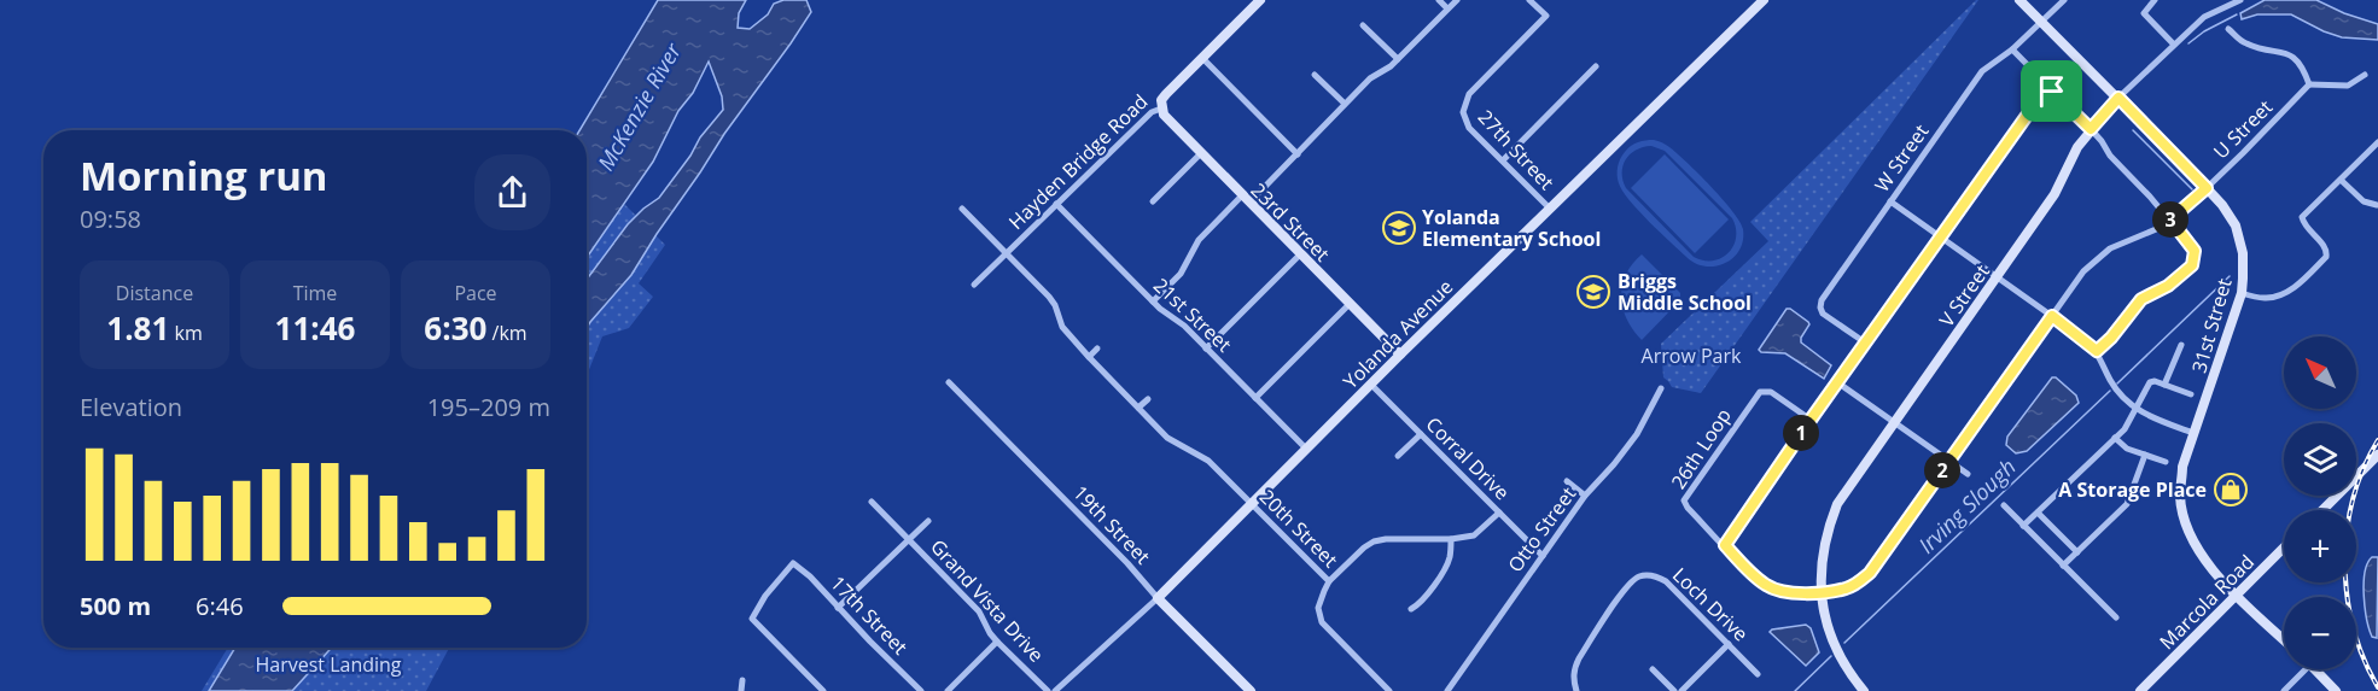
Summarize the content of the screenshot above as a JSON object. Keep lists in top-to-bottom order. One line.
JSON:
{"streets":{"street":["U Street","27th Street","W Street","Hayden Bridge Road","23rd Street","V Street","21st Street","31st Street","Yolanda Avenue","26th Loop","Corral Drive","19th Street","20th Street","Otto Street","Grand Vista Drive","Marcola Road","Loch Drive","17th Street"]},"crossings":[["U Street","V Street"],["U Street","31st Street"],["U Street","26th Loop"],["27th Street","Yolanda Avenue"],["W Street","31st Street"],["Hayden Bridge Road","23rd Street"],["Hayden Bridge Road","21st Street"],["Hayden Bridge Road","20th Street"],["23rd Street","Yolanda Avenue"],["V Street","31st Street"],["V Street","26th Loop"],["21st Street","Yolanda Avenue"],["31st Street","Marcola Road"],["Yolanda Avenue","Corral Drive"],["Yolanda Avenue","19th Street"],["Yolanda Avenue","20th Street"],["Corral Drive","Otto Street"]],"water":["McKenzie River","Irving Slough"],"parks":["Arrow Park","Harvest Landing"],"places":{"school or university":["Yolanda Elementary School","Briggs Middle School"],"shop":["A Storage Place"]},"north":"top left","page":{"heading":["Morning run","09:58"],"pins":["3","1","2"],"stats":[["Distance","1.81 km"],["Time","11:46"],["Pace","6:30 /km"]],"map_buttons":["+","−"],"chart":["Elevation","195–209 m"],"list":[{"name":"500 m","note":"6:46"}]}}
